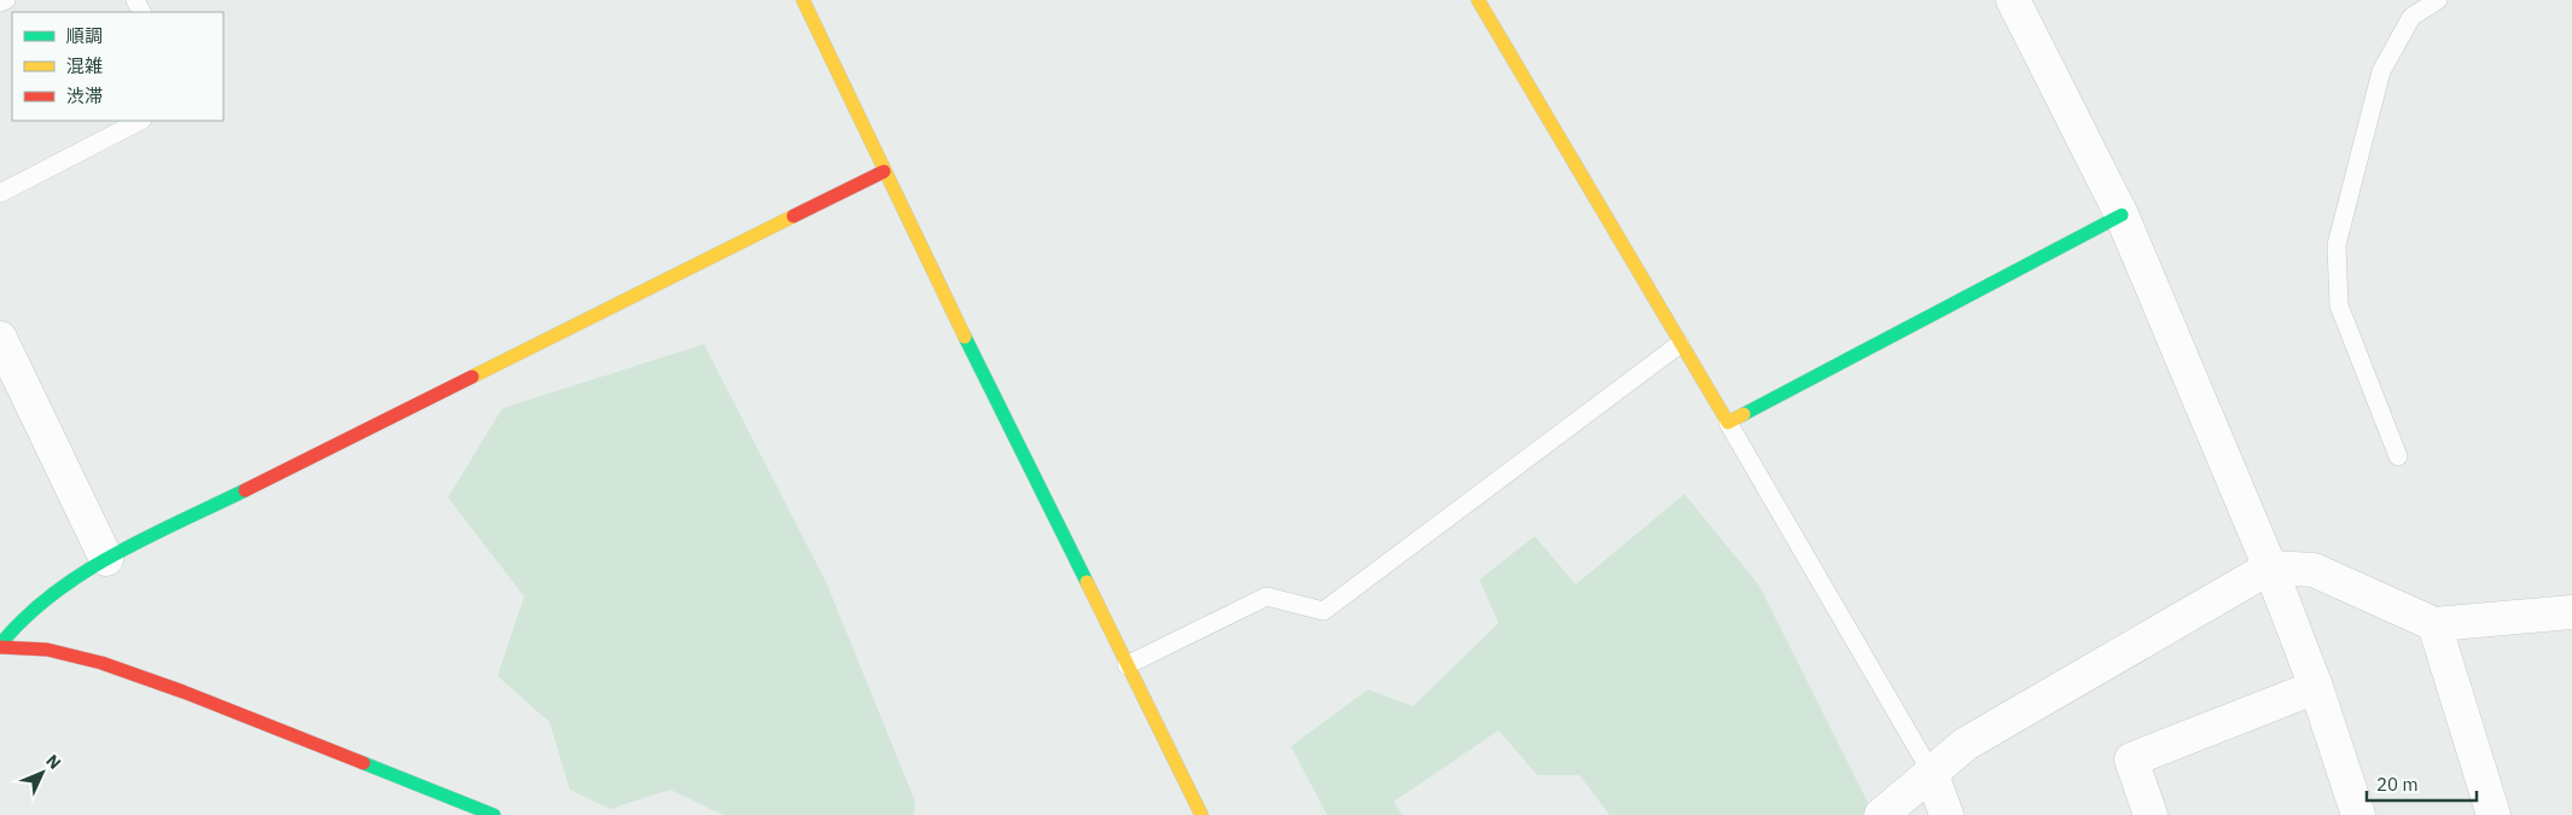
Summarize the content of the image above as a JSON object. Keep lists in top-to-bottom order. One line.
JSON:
{"legend":["順調","混雑","渋滞"],"scale_bar":"20 m","north":"top right"}
